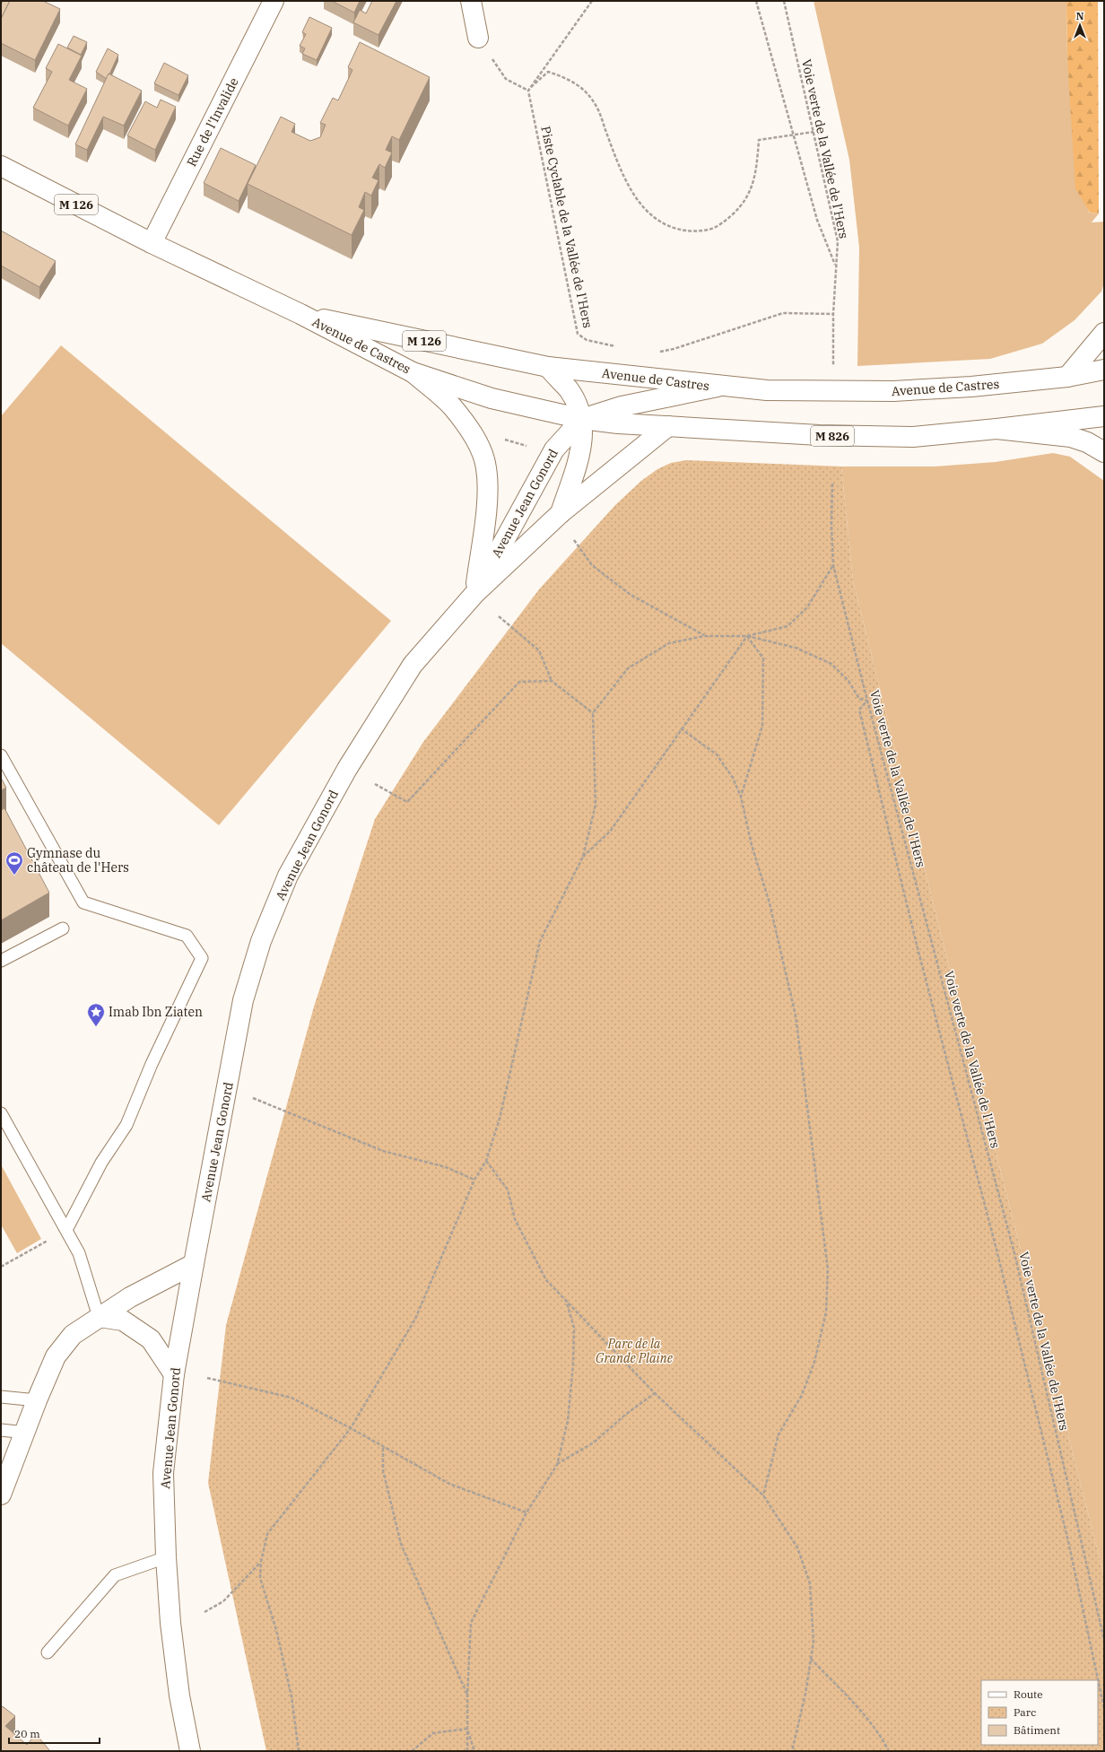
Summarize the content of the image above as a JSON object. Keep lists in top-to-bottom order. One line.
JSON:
{"streets":{"main road":["Rue de l'Invalide","M 126","Avenue de Castres","M 826","Avenue Jean Gonord"],"path":["Voie verte de la Vallée de l'Hers","Piste Cyclable de la Vallée de l'Hers"]},"crossings":[["Rue de l'Invalide","Avenue de Castres"],["Avenue de Castres","M 826"],["Avenue de Castres","Avenue Jean Gonord"]],"parks":["Parc de la Grande Plaine"],"places":{"sports":["Gymnase du château de l'Hers"],"place":["Imab Ibn Ziaten"]},"legend":["Route","Parc","Bâtiment"],"scale_bar":"20 m","north":"top"}
